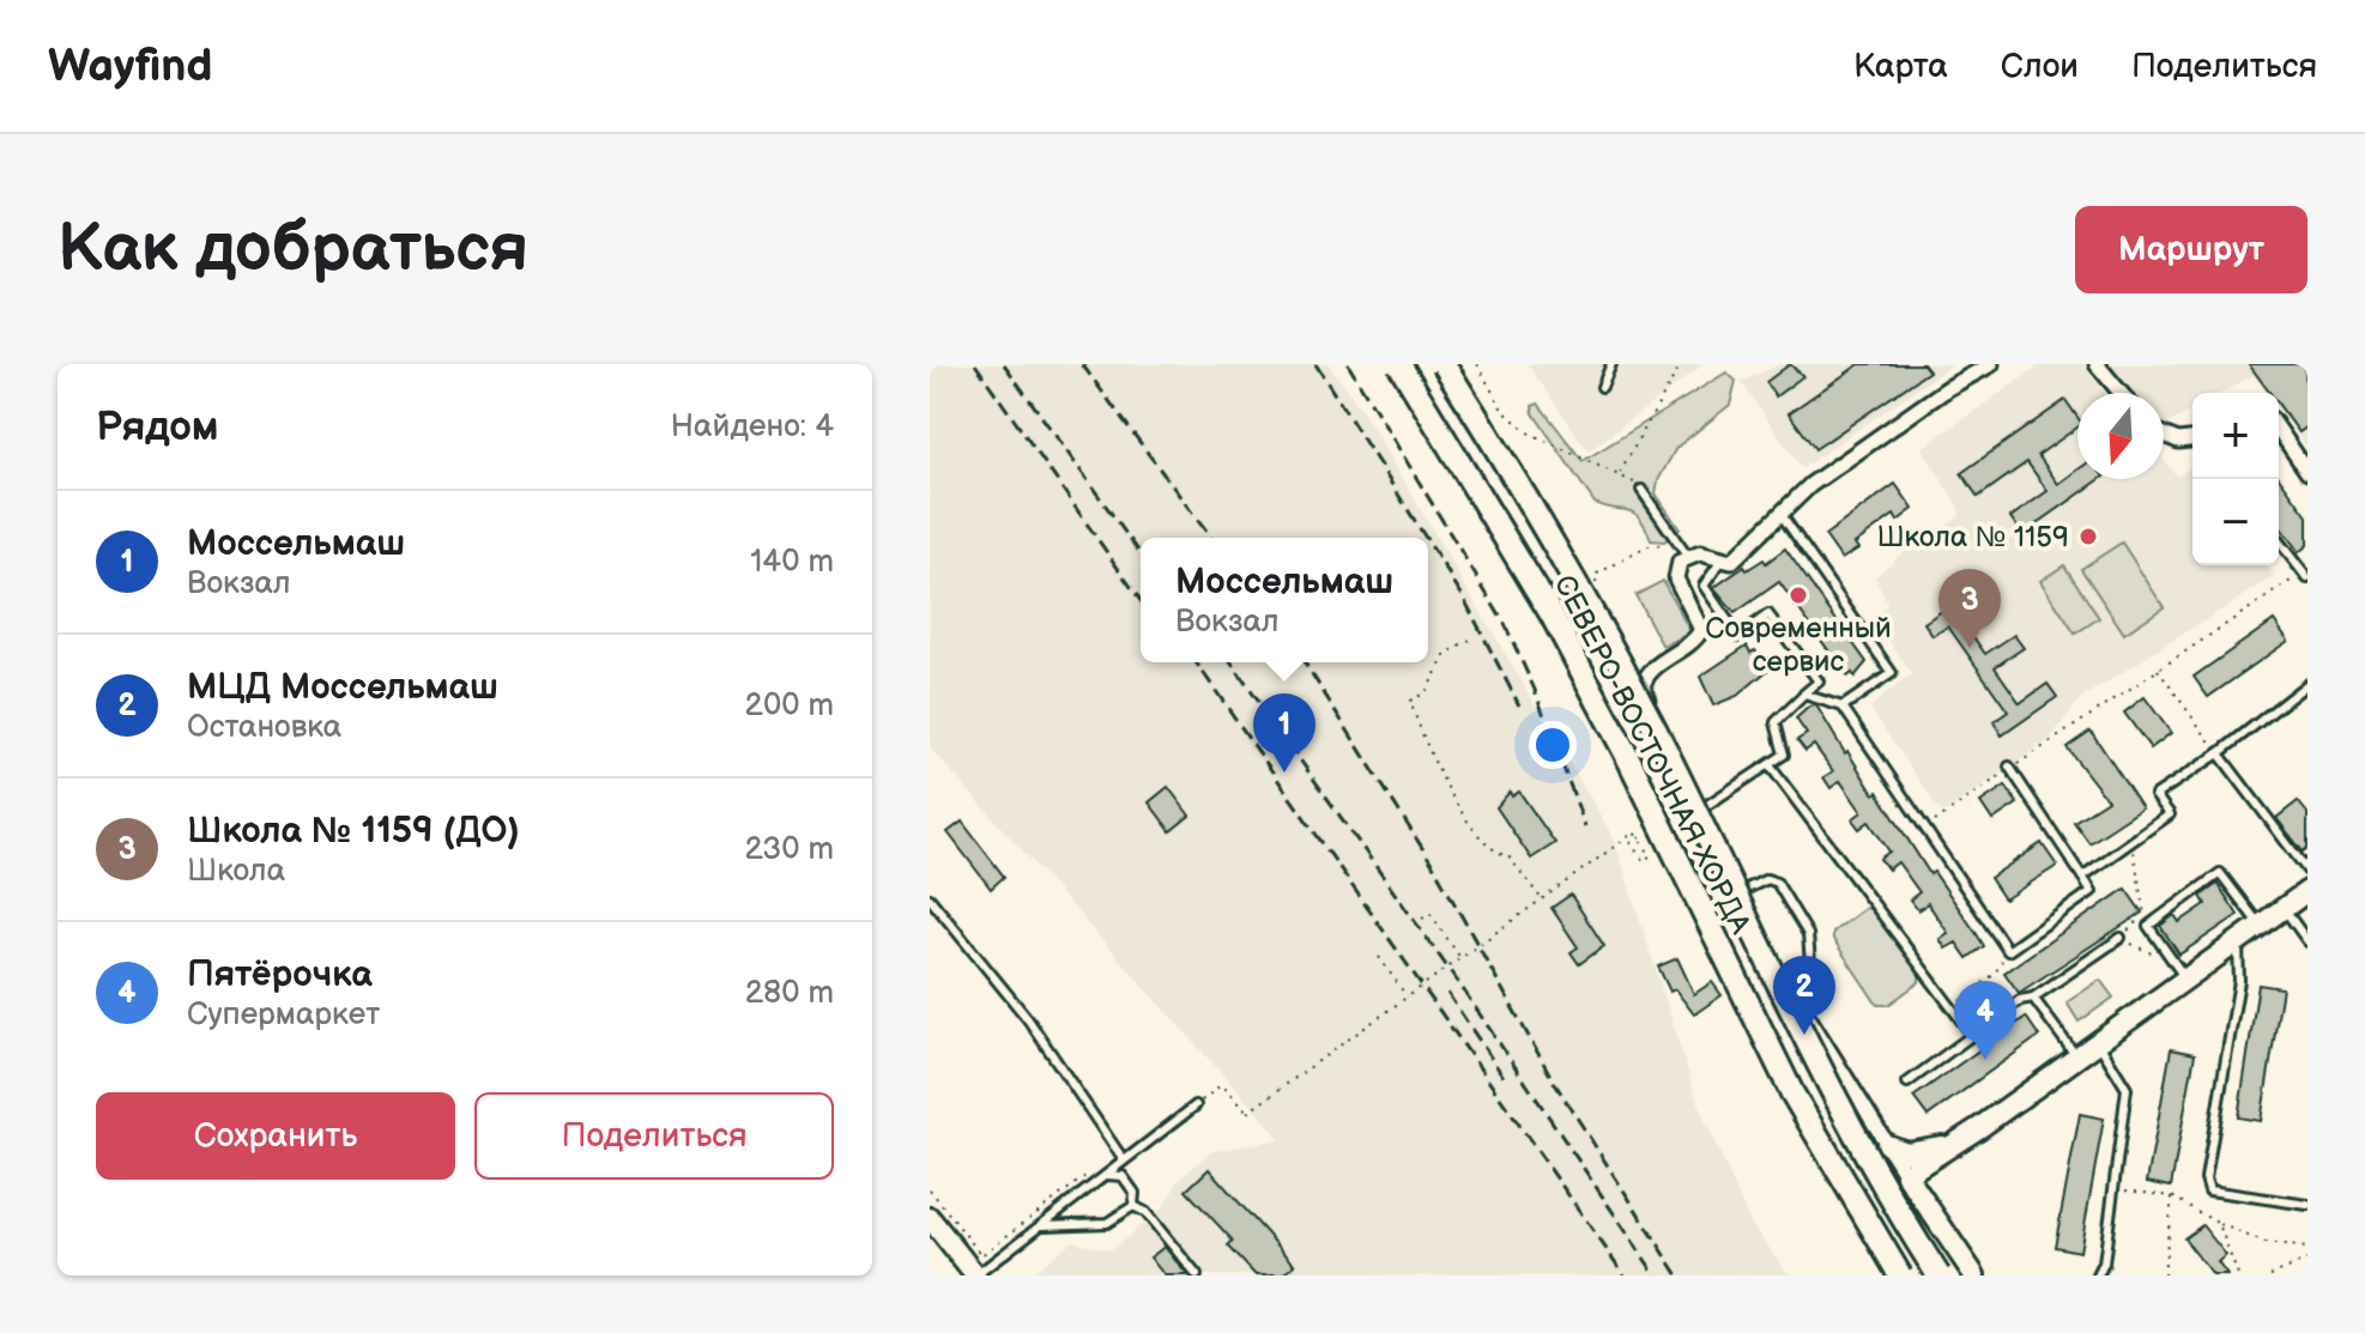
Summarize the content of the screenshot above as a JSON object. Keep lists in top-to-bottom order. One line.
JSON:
{"streets":{"main road":["СЕВЕРО-ВОСТОЧНАЯ ХОРДА"]},"places":["Школа № 1159","Современный сервис"],"north":"bottom","page":{"header":"Wayfind","nav":["Карта","Слои","Поделиться"],"buttons":["Маршрут",["Сохранить","Поделиться"]],"title":"Как добраться","heading":["Рядом","Найдено: 4"],"map_buttons":["+","−"],"list":[{"mark":"1","name":"Моссельмаш","note":"Вокзал","value":"140 m"},{"mark":"2","name":"МЦД Моссельмаш","note":"Остановка","value":"200 m"},{"mark":"3","name":"Школа № 1159 (ДО)","note":"Школа","value":"230 m"},{"mark":"4","name":"Пятёрочка","note":"Супермаркет","value":"280 m"}],"popup":["Моссельмаш","Вокзал"],"pins":["3","1","2","4"]}}
